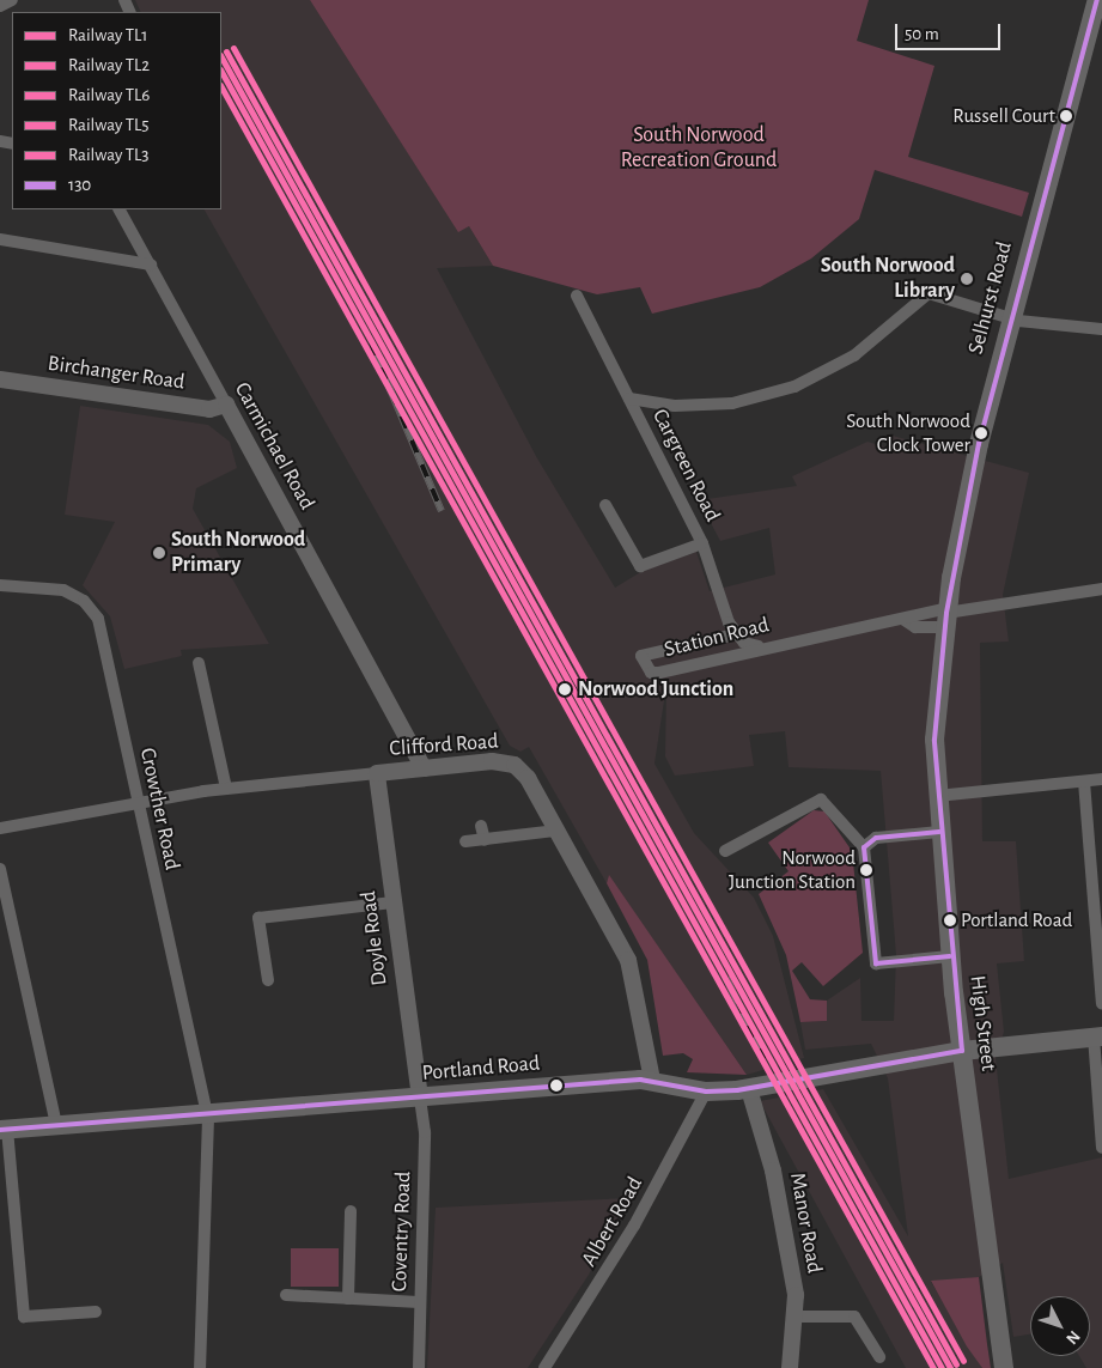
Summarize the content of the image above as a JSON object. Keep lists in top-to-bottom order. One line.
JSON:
{"streets":{"main road":["Selhurst Road","High Street","Portland Road"],"street":["Birchanger Road","Carmichael Road","Cargreen Road","Station Road","Clifford Road","Crowther Road","Doyle Road","Albert Road","Manor Road","Coventry Road"]},"crossings":[["Selhurst Road","Station Road"],["Selhurst Road","High Street"],["Birchanger Road","Carmichael Road"],["Carmichael Road","Clifford Road"],["Cargreen Road","Station Road"],["Station Road","High Street"],["Clifford Road","Crowther Road"],["Clifford Road","Doyle Road"],["Clifford Road","Portland Road"],["Crowther Road","Portland Road"],["Doyle Road","Portland Road"],["Doyle Road","Coventry Road"],["High Street","Portland Road"],["Portland Road","Albert Road"],["Portland Road","Manor Road"],["Portland Road","Coventry Road"]],"parks":["South Norwood Recreation Ground"],"places":["Russell Court","South Norwood Library","South Norwood Clock Tower","South Norwood Primary","Norwood Junction","Norwood Junction Station","Portland Road"],"lines":["transit line 130","rail line TL3","rail line TL6","rail line TL1","rail line TL2","rail line TL5"],"legend":["Railway TL1","Railway TL2","Railway TL6","Railway TL5","Railway TL3","130"],"scale_bar":"50 m","north":"bottom right"}
